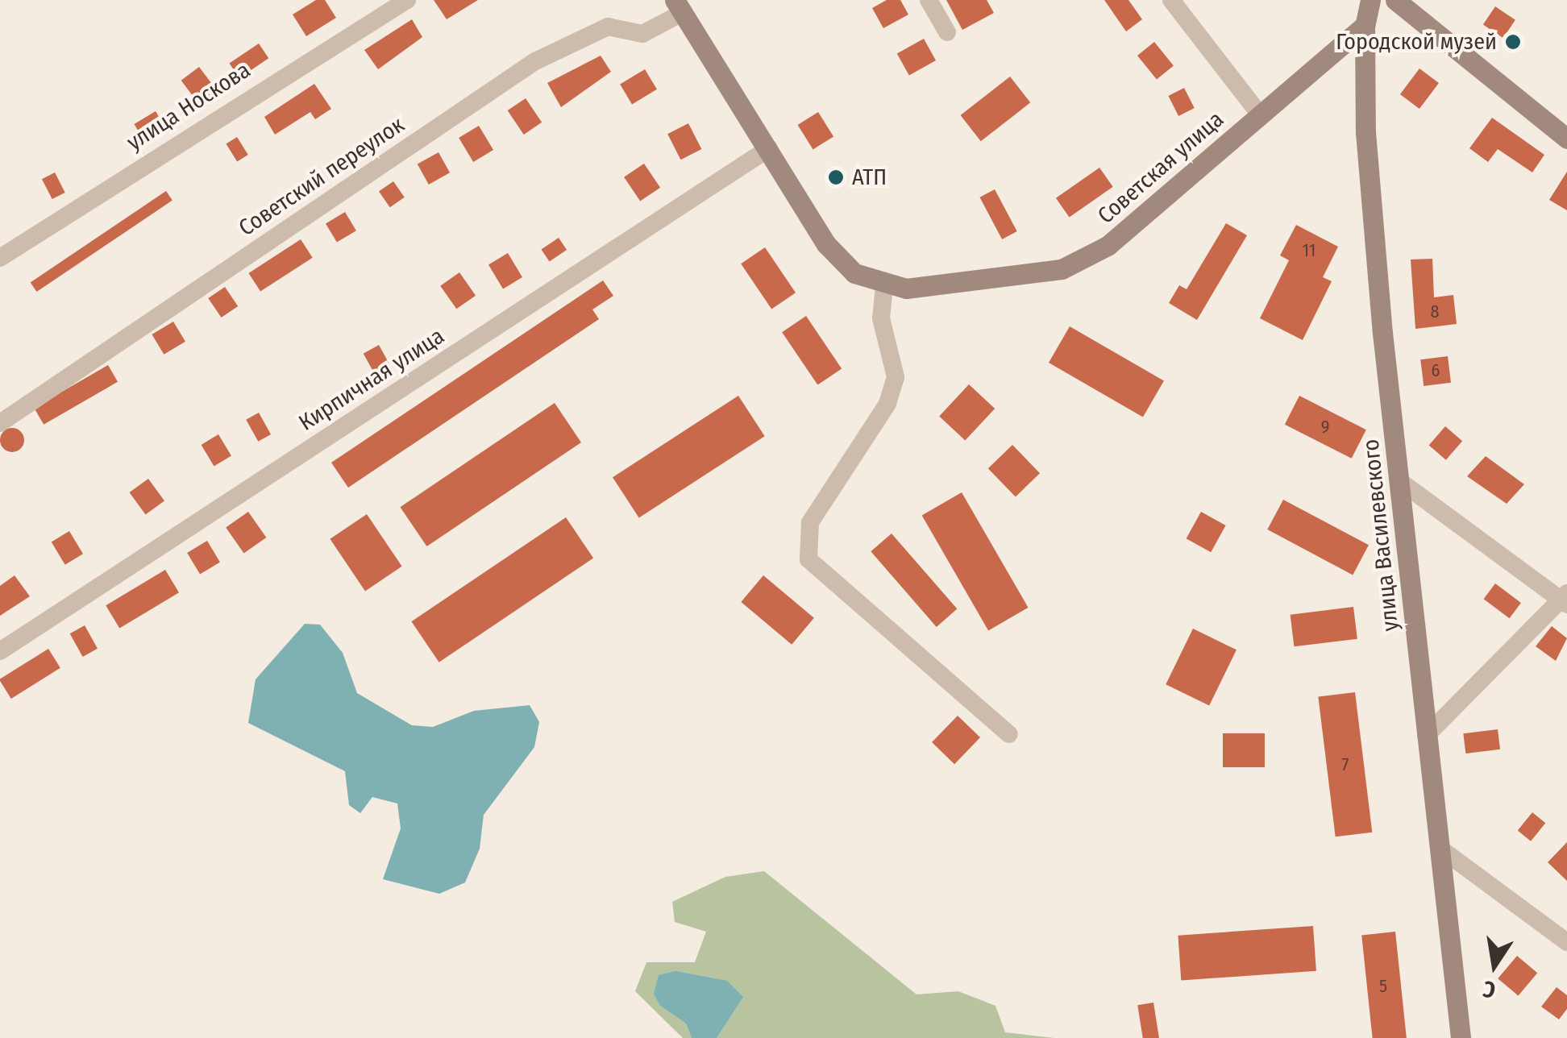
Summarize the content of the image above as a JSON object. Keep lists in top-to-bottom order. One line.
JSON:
{"streets":{"street":["улица Носкова","Советская улица","Советский переулок","Кирпичная улица","улица Василевского"]},"crossings":[["Советская улица","Советский переулок"],["Советская улица","Кирпичная улица"],["Советская улица","улица Василевского"]],"places":["Городской музей","АТП"],"house_numbers":["11","8","6","9","7","5"],"north":"bottom"}
